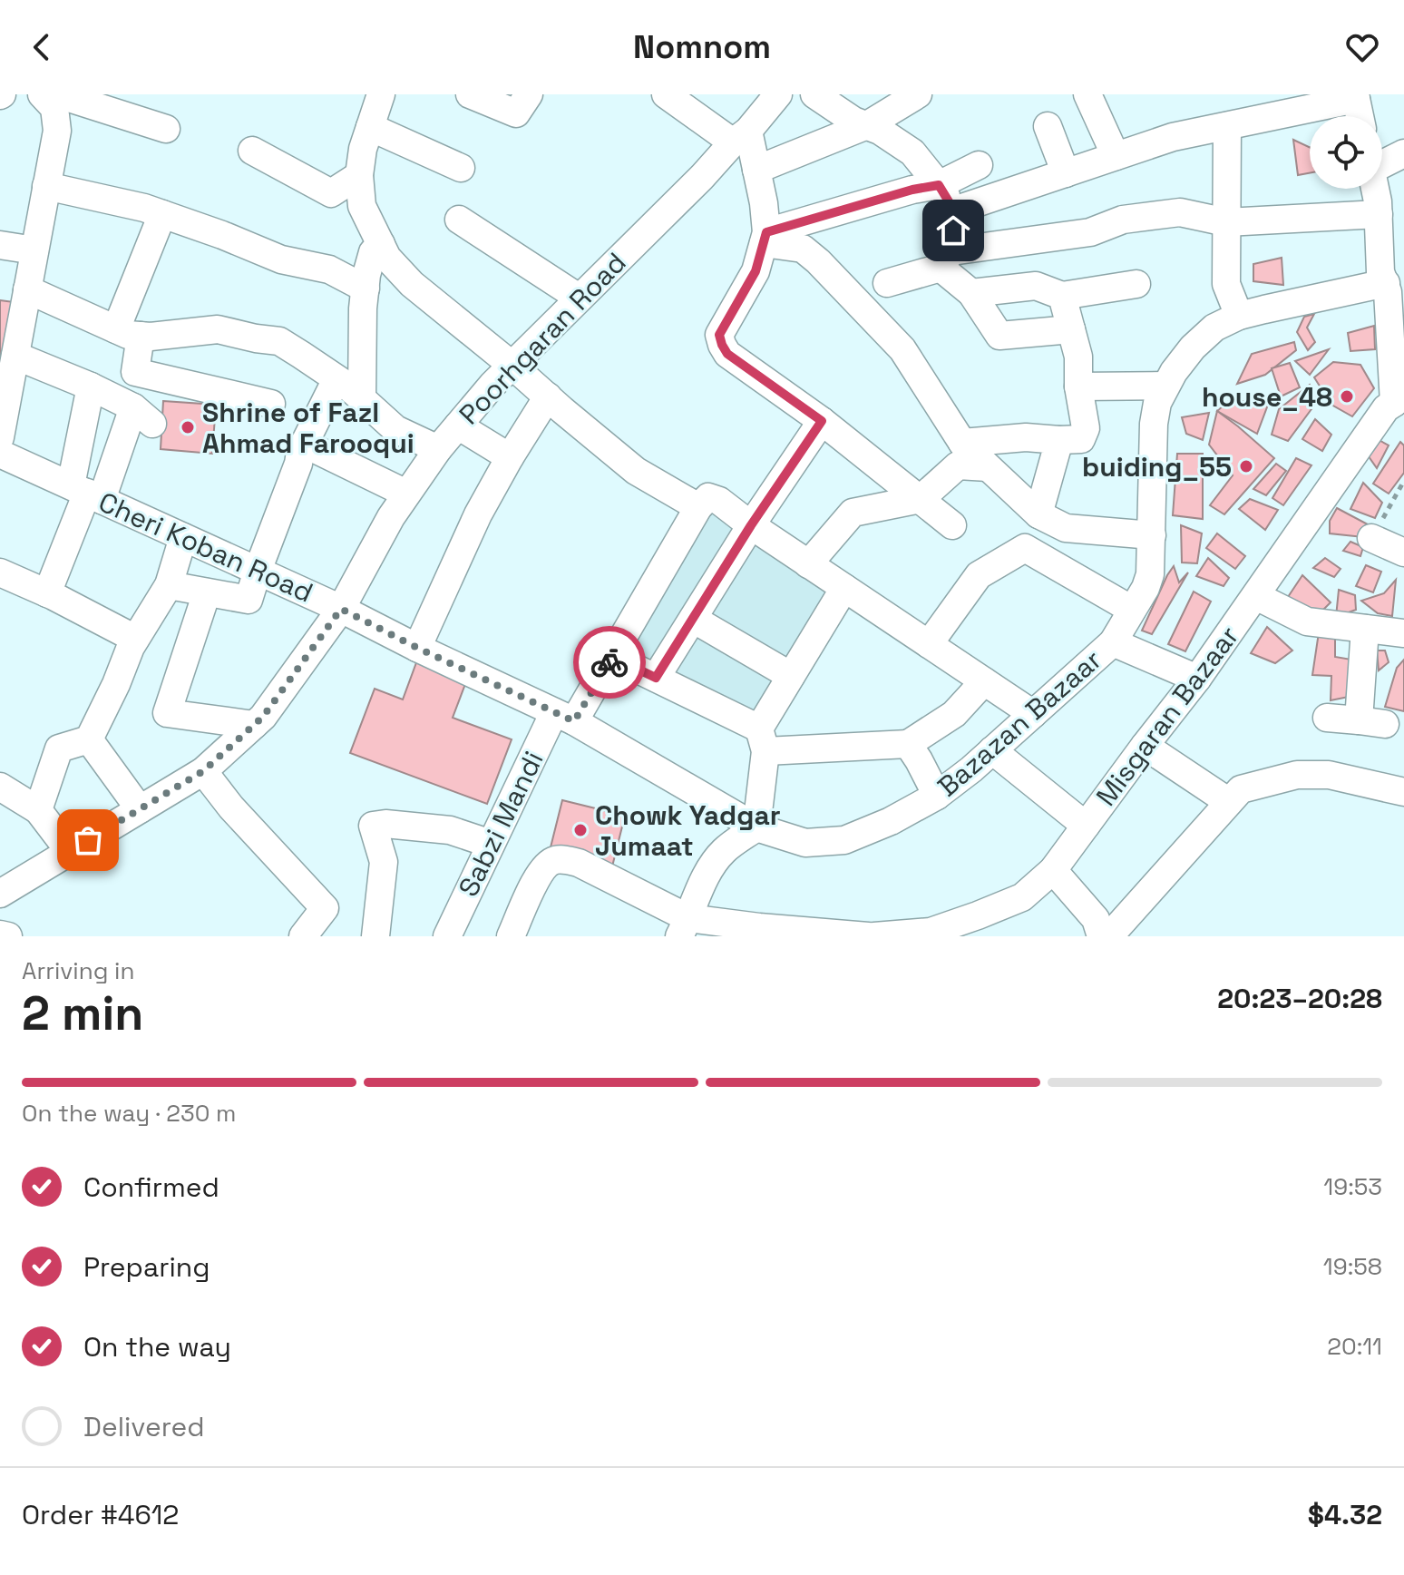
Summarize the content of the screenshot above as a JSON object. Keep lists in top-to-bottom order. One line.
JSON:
{"streets":{"street":["Poorhgaran Road","Cheri Koban Road","Misgaran Bazaar","Bazazan Bazaar","Sabzi Mandi"]},"crossings":[["Poorhgaran Road","Cheri Koban Road"],["Cheri Koban Road","Bazazan Bazaar"],["Cheri Koban Road","Sabzi Mandi"],["Misgaran Bazaar","Bazazan Bazaar"]],"places":["house_48","Shrine of Fazl Ahmad Farooqui","buiding_55","Chowk Yadgar Jumaat"],"page":{"header":"Nomnom","heading":["2 min","Arriving in","20:23–20:28"],"panel":["Order #4612","$4.32"],"bar":"On the way · 230 m","list":[["Confirmed","19:53"],["Preparing","19:58"],["On the way","20:11"],"Delivered"]}}
